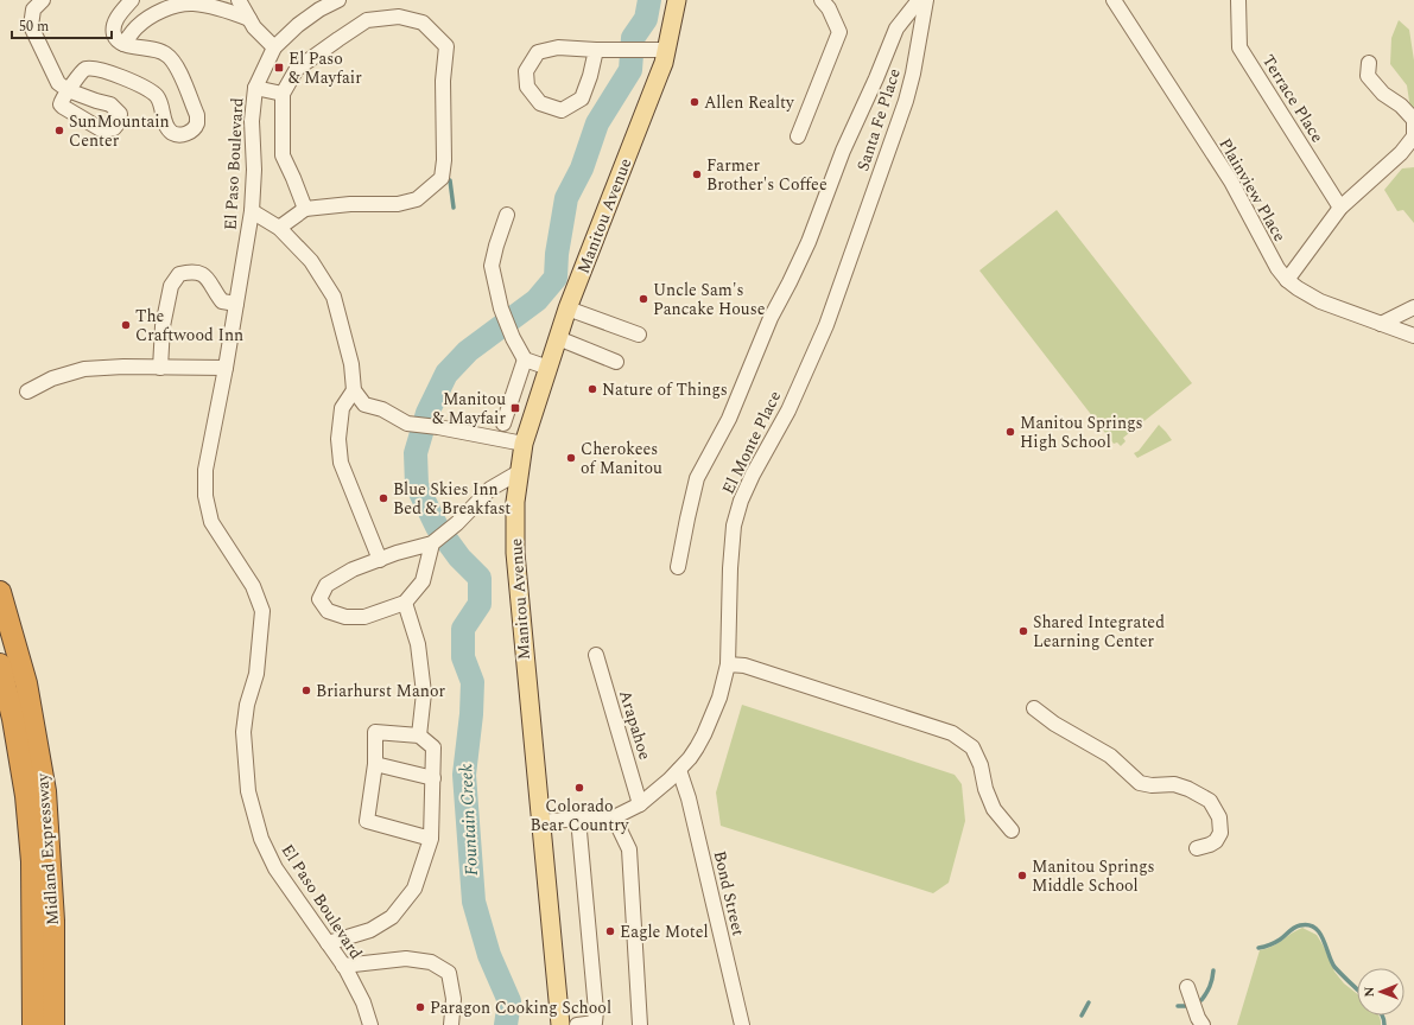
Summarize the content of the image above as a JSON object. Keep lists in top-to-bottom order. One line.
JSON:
{"streets":{"highway":["Midland Expressway"],"main road":["Manitou Avenue"],"street":["Terrace Place","Santa Fe Place","El Paso Boulevard","Plainview Place","El Monte Place","Arapahoe","Bond Street"]},"crossings":[["Santa Fe Place","El Monte Place"],["Manitou Avenue","El Monte Place"],["El Monte Place","Arapahoe"],["El Monte Place","Bond Street"]],"water":["Fountain Creek"],"places":{"transit":["El Paso & Mayfair","Manitou & Mayfair"],"other":["Allen Realty","SunMountain Center","Farmer Brother's Coffee","Uncle Sam's Pancake House","The Craftwood Inn","Nature of Things","Manitou Springs High School","Cherokees of Manitou","Blue Skies Inn Bed & Breakfast","Shared Integrated Learning Center","Briarhurst Manor","Colorado Bear Country","Manitou Springs Middle School","Eagle Motel","Paragon Cooking School"]},"scale_bar":"50 m","north":"left"}
